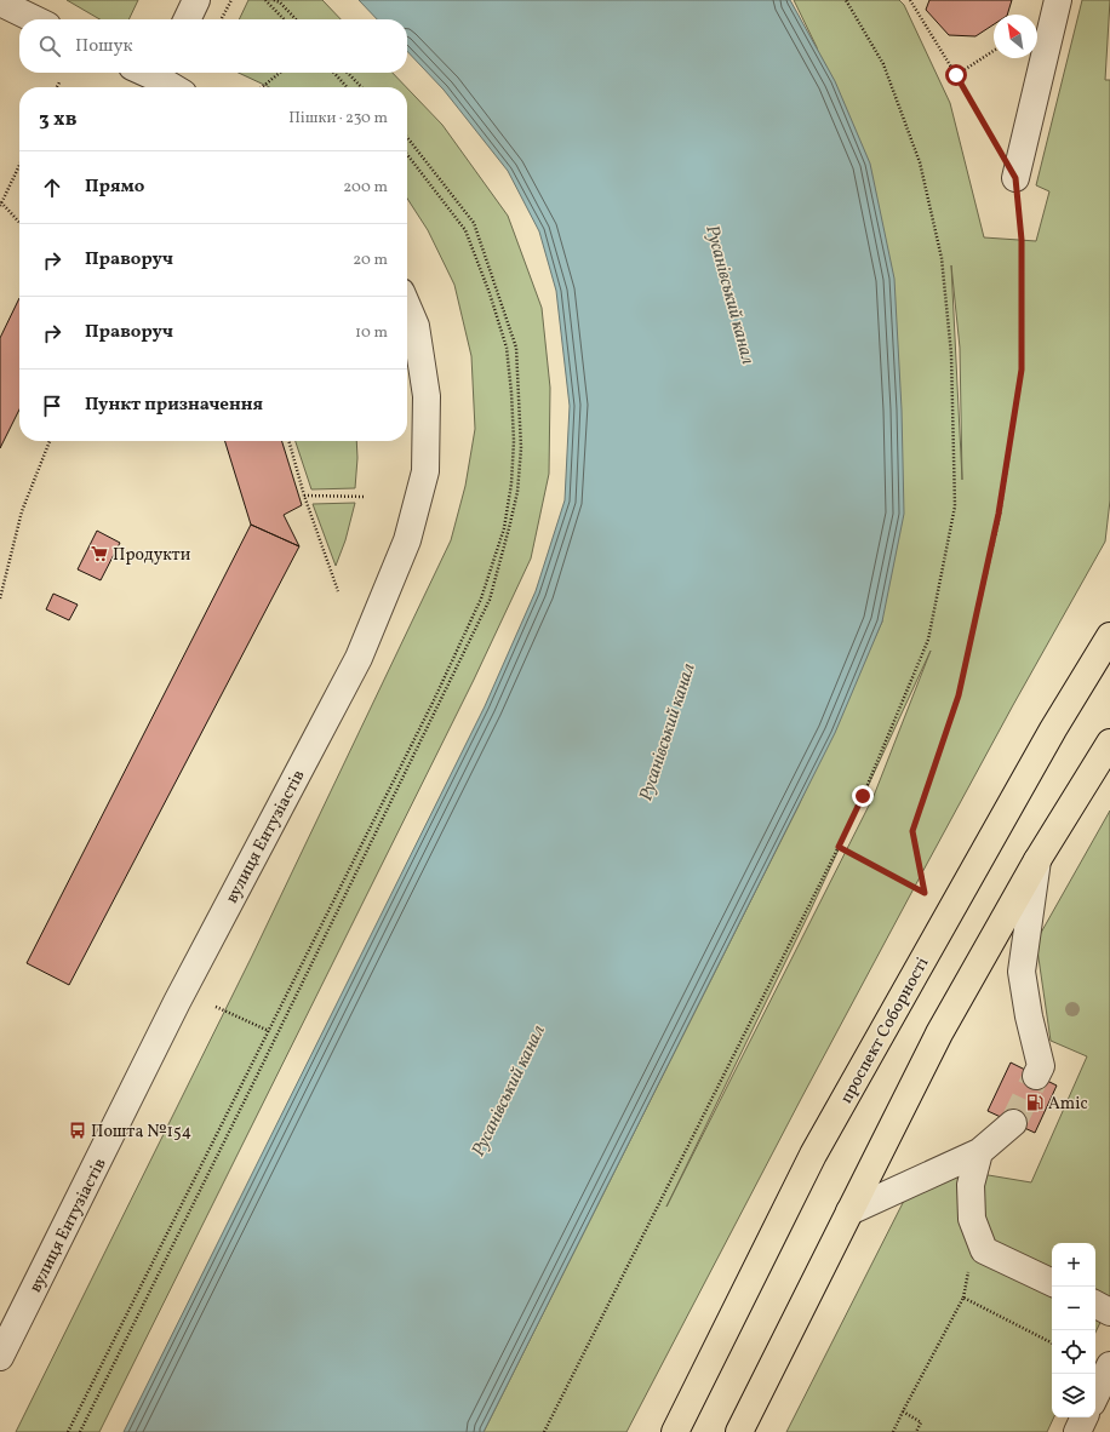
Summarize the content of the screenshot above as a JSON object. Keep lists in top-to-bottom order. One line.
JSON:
{"streets":{"highway":["проспект Соборності"],"street":["вулиця Ентузіастів"]},"water":["Русанівський канал"],"places":{"supermarket":["Продукти"],"fuel station":["Amic"],"bus stop":["Пошта №154"]},"north":"top left","page":{"search":"Пошук","heading":["3 хв","Пішки · 230 m"],"list":[["Прямо","200 m"],["Праворуч","20 m"],["Праворуч","10 m"],"Пункт призначення"],"map_buttons":["+","−"]}}
